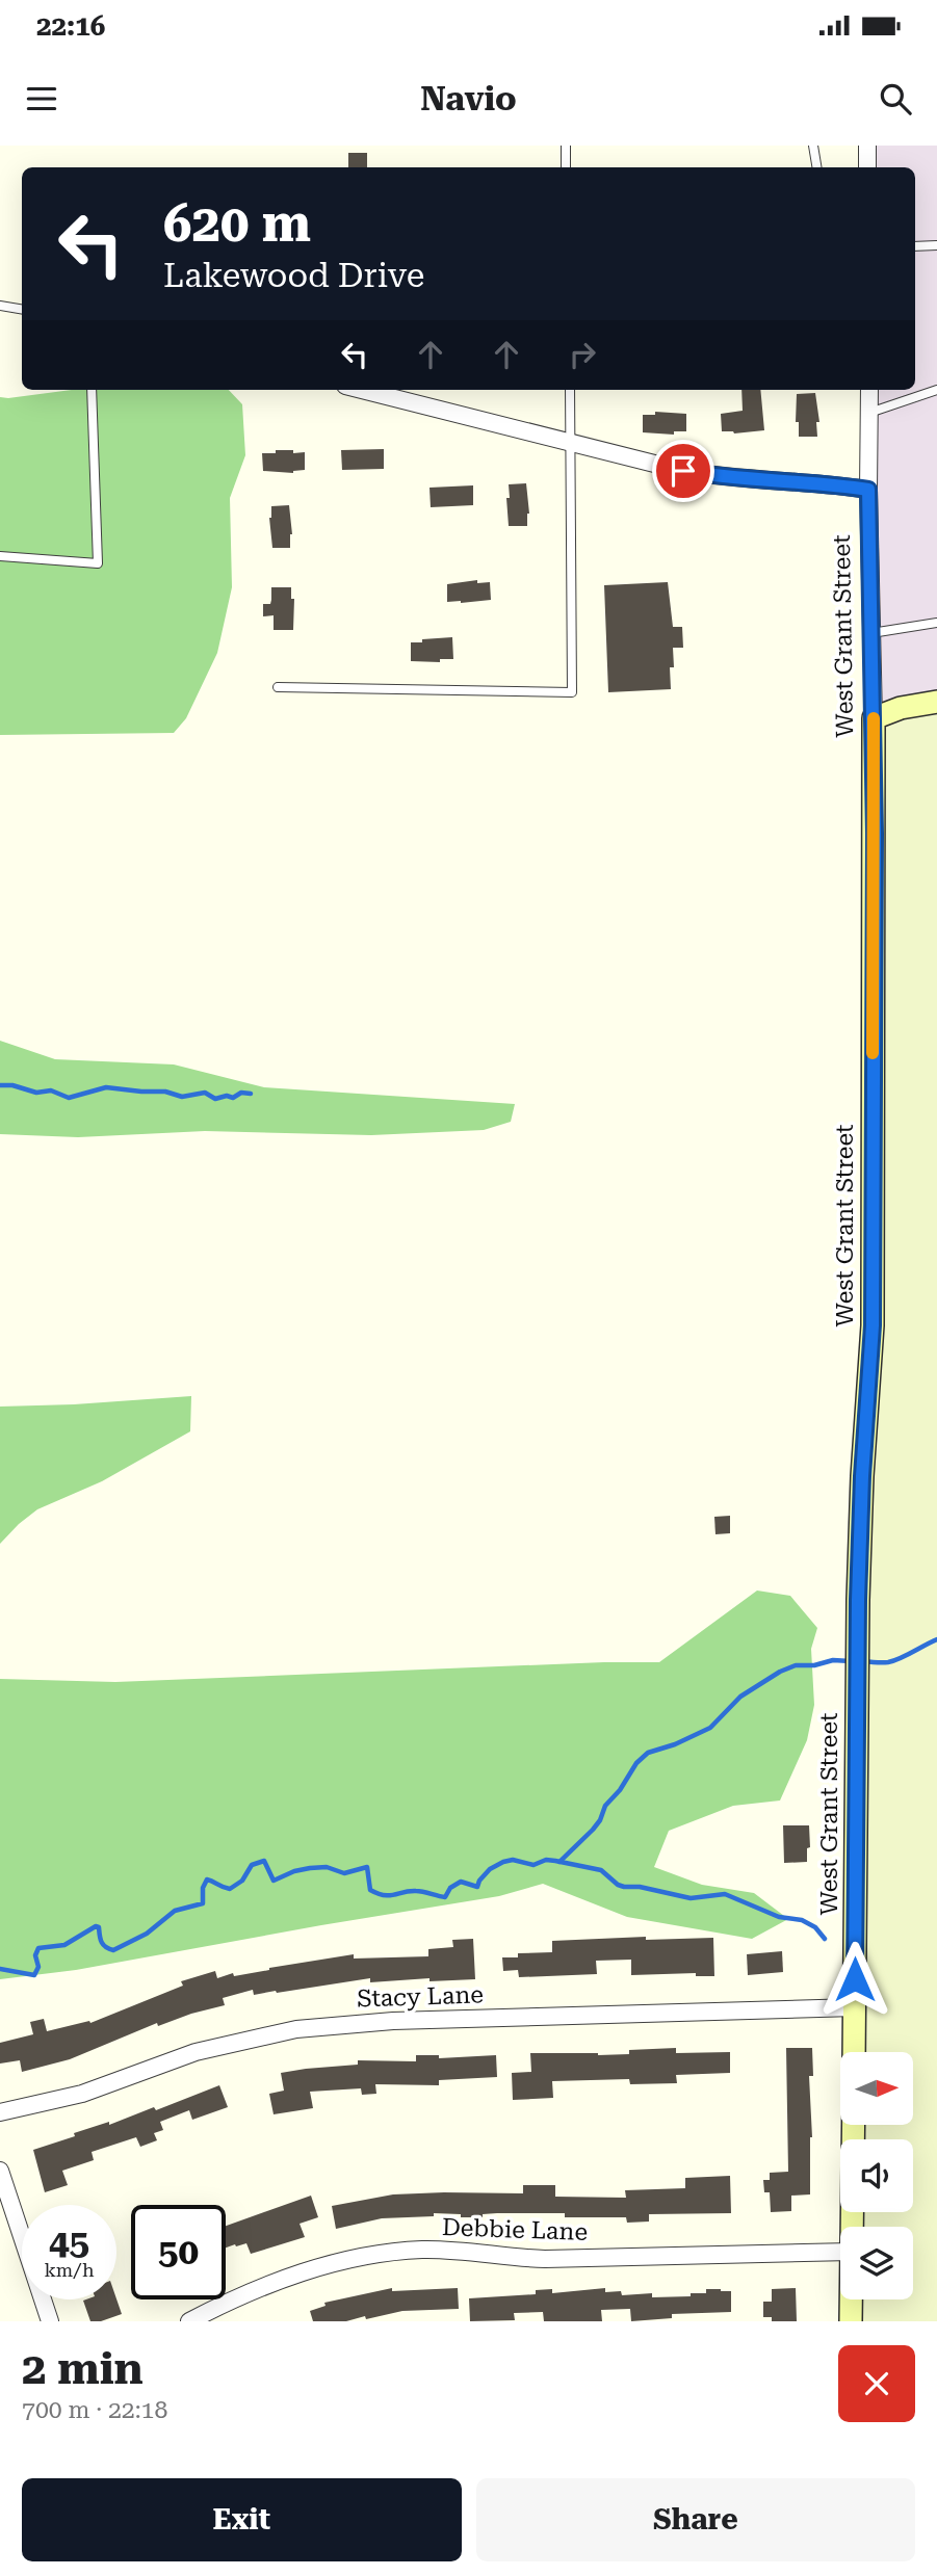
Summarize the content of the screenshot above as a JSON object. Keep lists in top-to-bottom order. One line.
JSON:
{"streets":{"main road":["West Grant Street"],"street":["Stacy Lane","Debbie Lane"]},"crossings":[["West Grant Street","Stacy Lane"]],"north":"right","page":{"status":"22:16","header":"Navio","turn":["620 m","Lakewood Drive"],"speed":"45 km/h","limit":"50","heading":["2 min","700 m · 22:18"],"buttons":["Exit","Share"]}}
